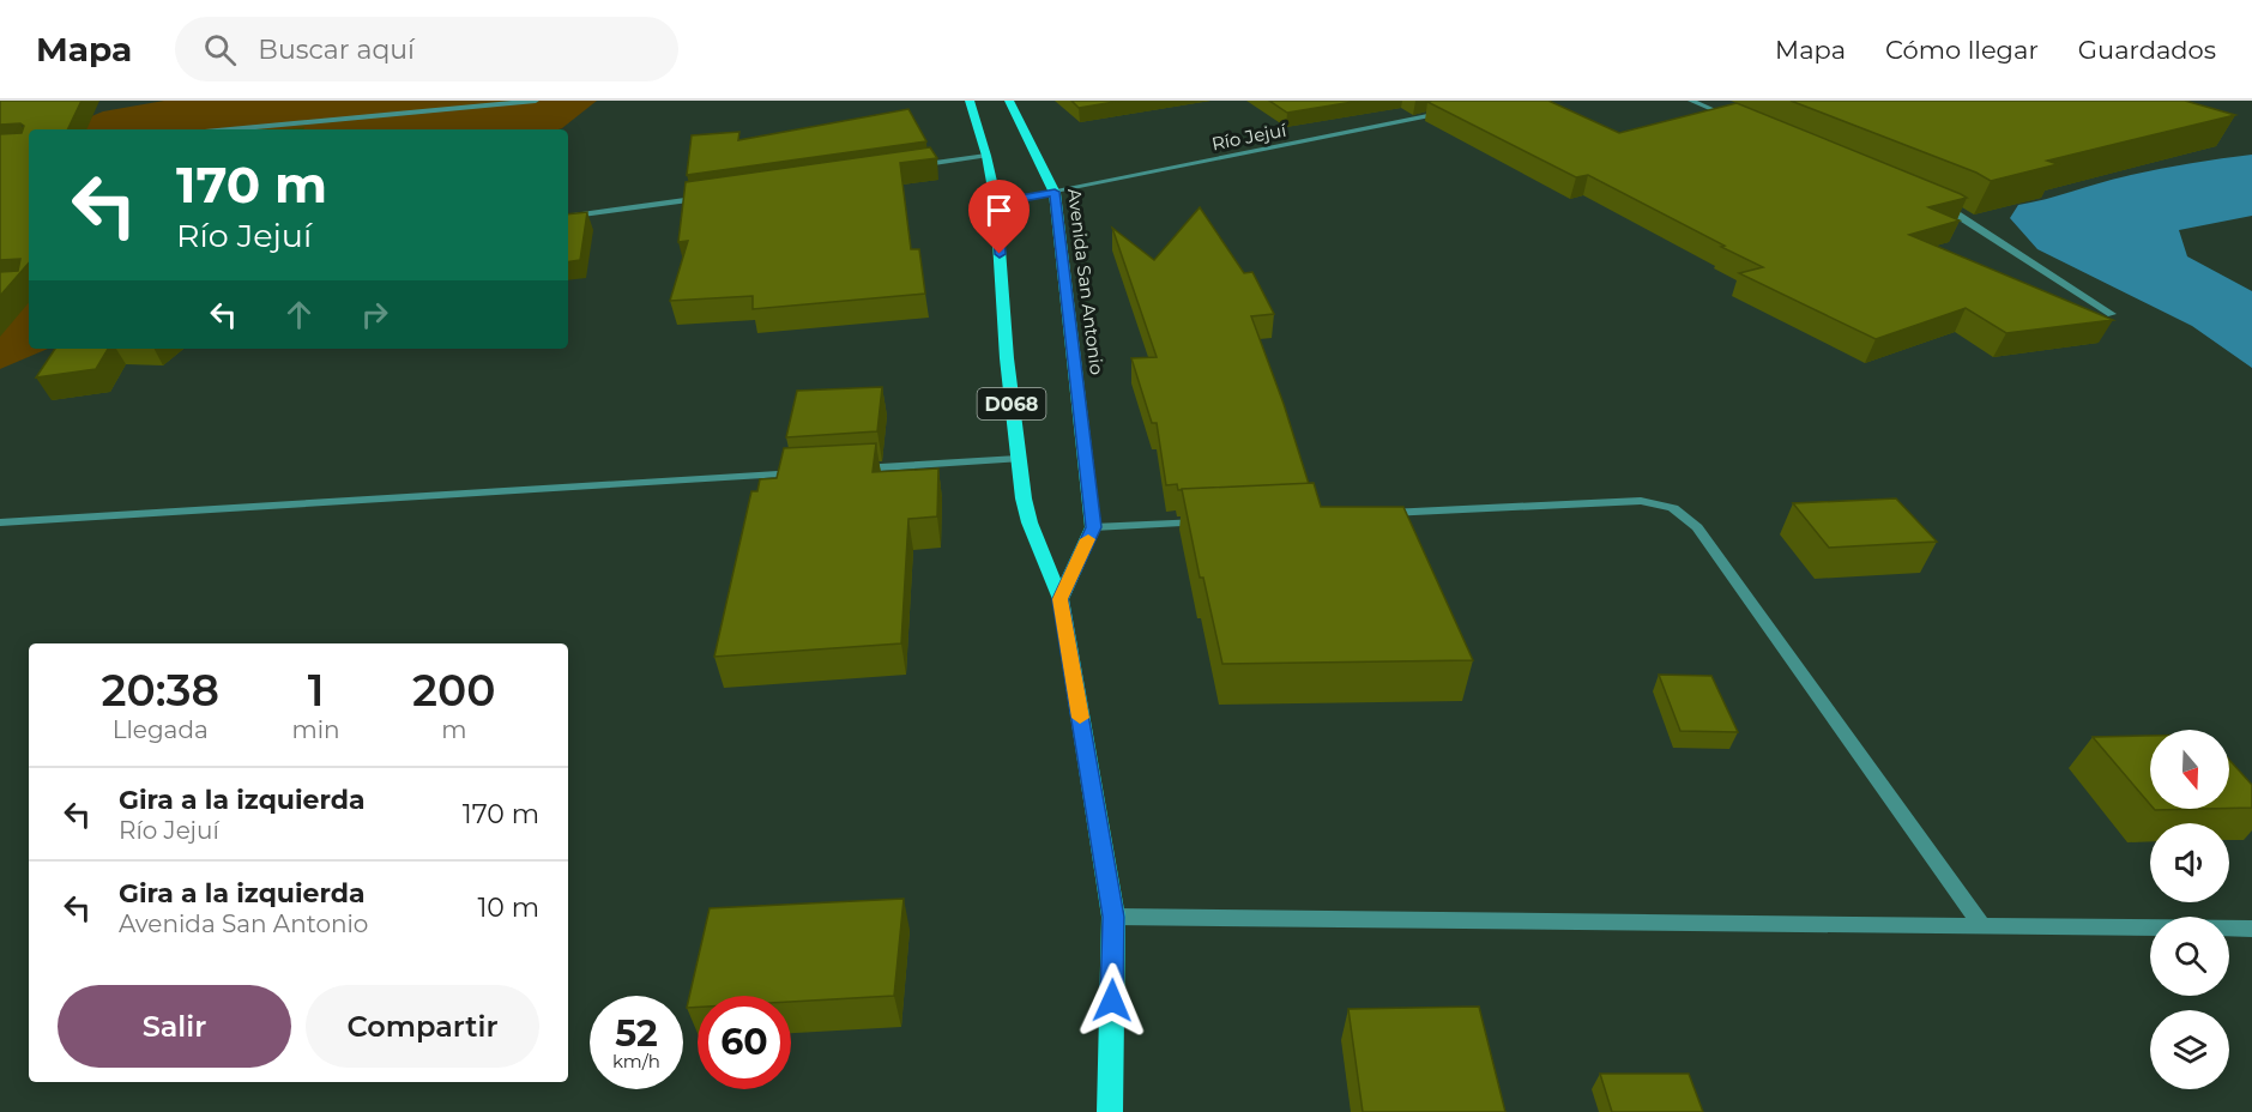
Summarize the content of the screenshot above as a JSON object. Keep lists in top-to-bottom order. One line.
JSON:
{"streets":{"main road":["Avenida San Antonio","D068"],"street":["Río Jejuí"]},"crossings":[["Río Jejuí","Avenida San Antonio"],["Río Jejuí","D068"]],"north":"bottom","page":{"header":"Mapa","search":"Buscar aquí","nav":["Mapa","Cómo llegar","Guardados"],"turn":["170 m","Río Jejuí"],"eta":["20:38","Llegada","1","min","200","m"],"list":[{"name":"Gira a la izquierda","note":"Río Jejuí","value":"170 m"},{"name":"Gira a la izquierda","note":"Avenida San Antonio","value":"10 m"}],"buttons":["Salir","Compartir"],"speed":"52 km/h","limit":"60"}}
